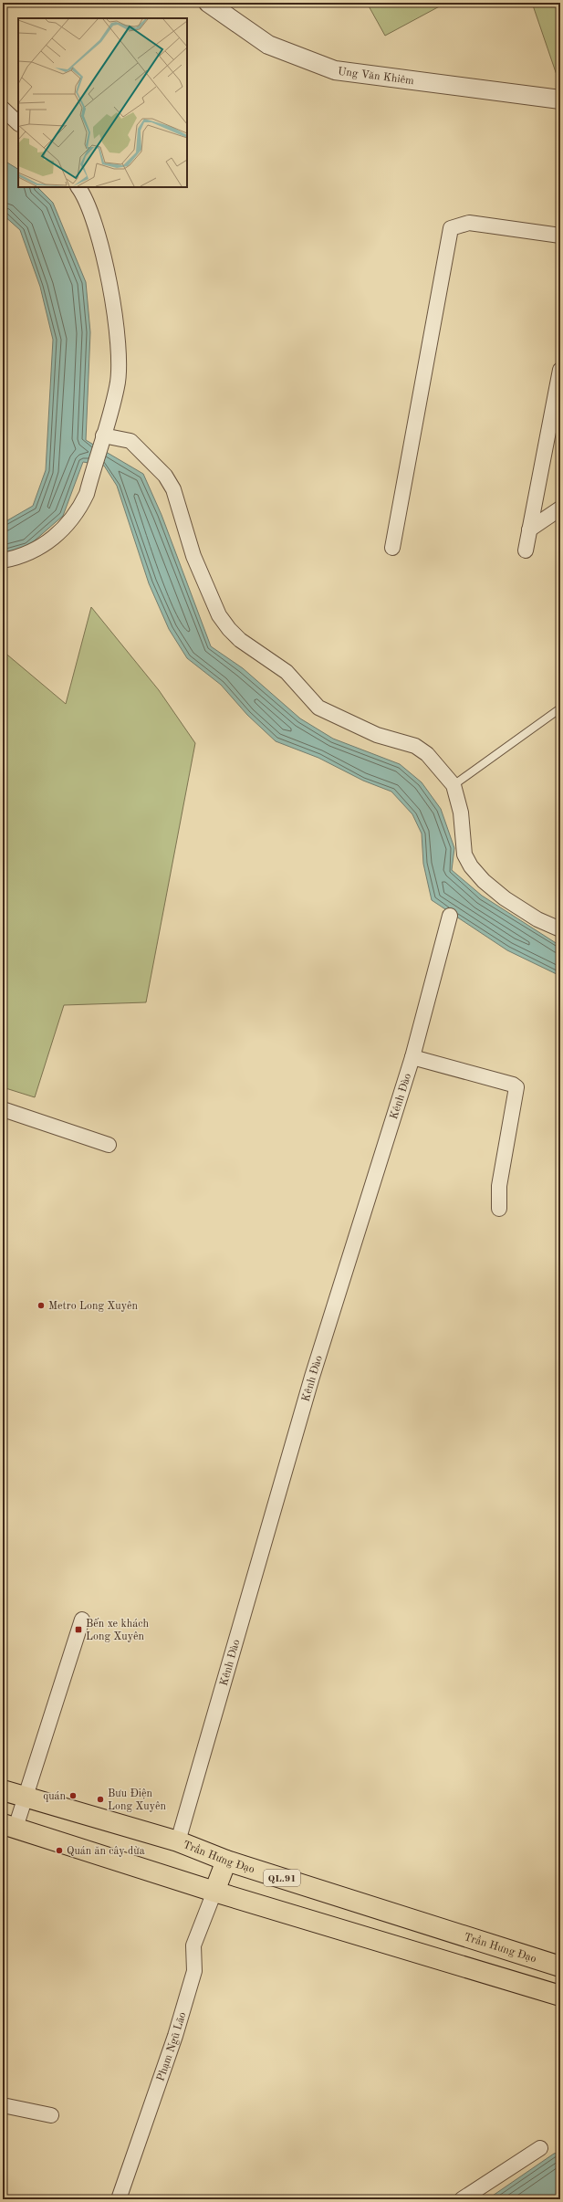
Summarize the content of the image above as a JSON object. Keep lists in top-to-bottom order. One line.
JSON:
{"streets":{"highway":["Trần Hưng Đạo","QL.91"],"street":["Ung Văn Khiêm","Kênh Đào","Phạm Ngũ Lão"]},"crossings":[["Kênh Đào","Trần Hưng Đạo"]],"places":{"other":["Metro Long Xuyên","quán","Bưu Điện Long Xuyên","Quán ăn cây dừa"],"transit":["Bến xe khách Long Xuyên"]}}
